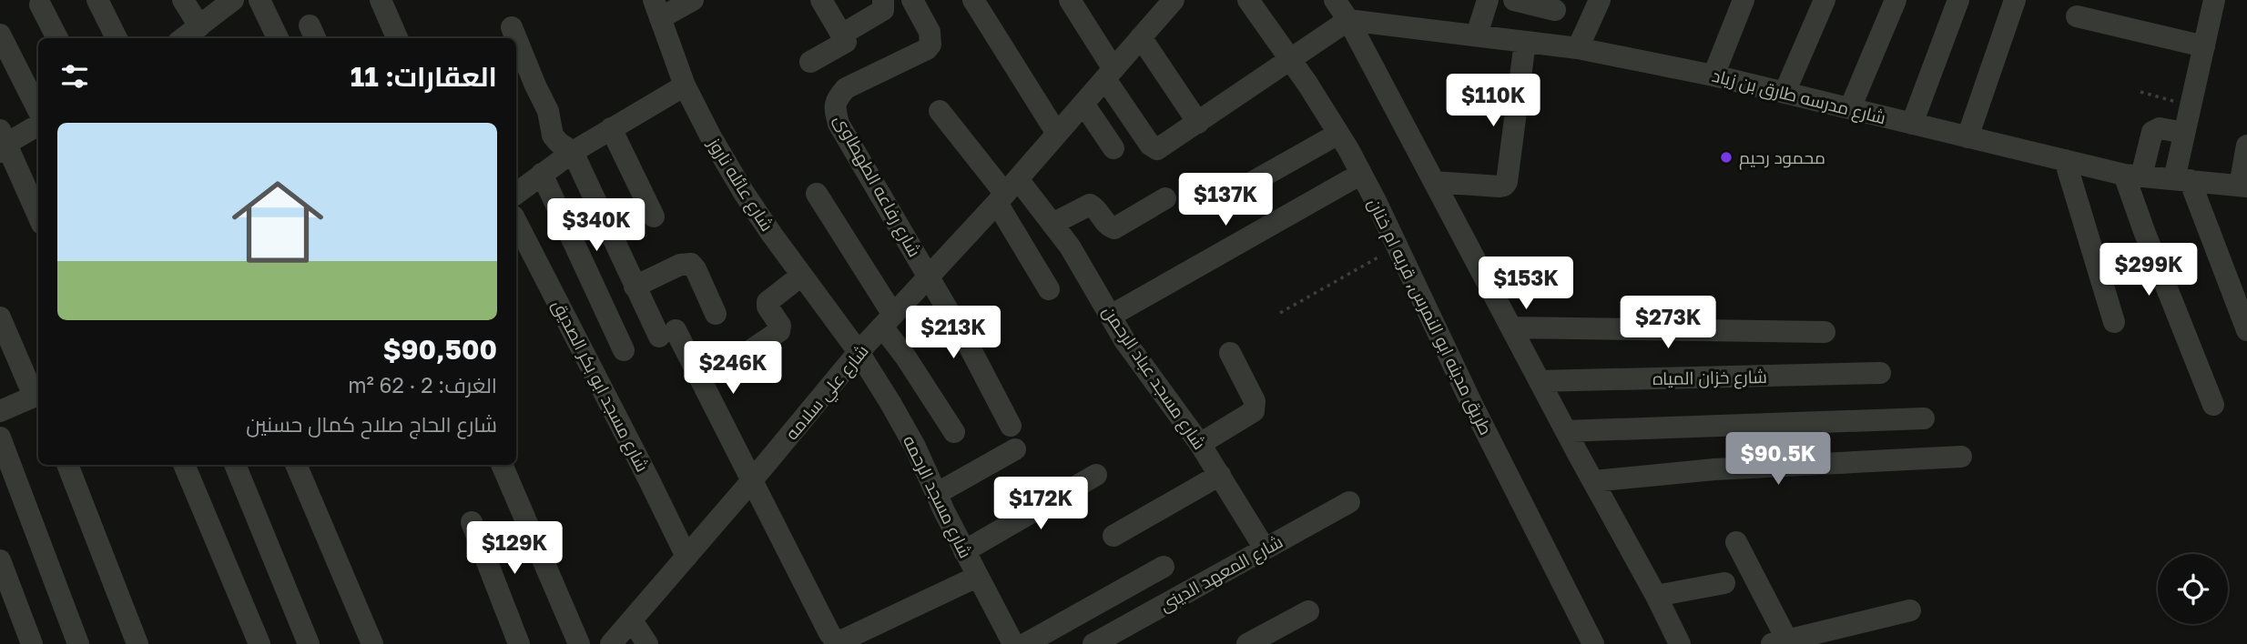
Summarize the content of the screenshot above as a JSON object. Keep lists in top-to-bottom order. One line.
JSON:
{"streets":{"street":["شارع مدرسه طارق بن زياد","شارع عائله ناروز","شارع رفاعه الطهطاوى","طريق مدينه ابو النمرس, قريه ام خنان","شارع مسجد عباد الرحمن","شارع خزان المياه","شارع مسجد ابو بكر الصديق","شارع علي سلامه","شارع مسجد الرحمه","شارع المعهد الدينى"]},"crossings":[["شارع عائله ناروز","شارع علي سلامه"],["شارع عائله ناروز","شارع مسجد الرحمه"],["شارع رفاعه الطهطاوى","شارع علي سلامه"],["شارع مسجد عباد الرحمن","شارع علي سلامه"],["شارع مسجد عباد الرحمن","شارع المعهد الدينى"],["شارع مسجد ابو بكر الصديق","شارع علي سلامه"],["شارع علي سلامه","شارع مسجد الرحمه"]],"places":["محمود رحيم"],"page":{"heading":"العقارات: 11","price":["$110K","$137K","$340K","$299K","$153K","$273K","$213K","$246K","$90.5K","$172K","$129K"],"list":[{"name":"$90,500","note":"الغرف: 2 · 62 m² · شارع الحاج صلاح كمال حسنين"}]}}
